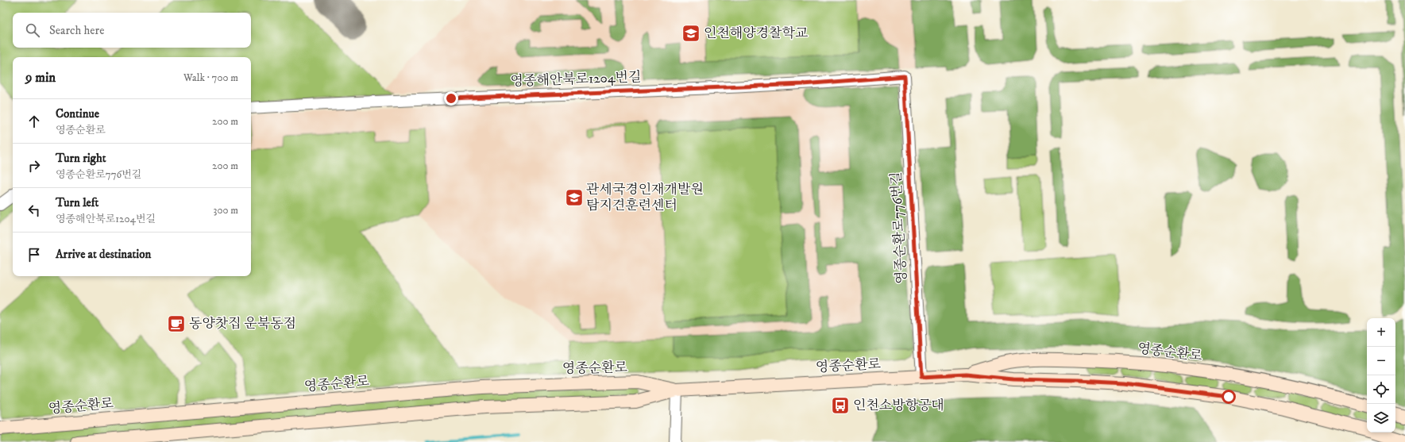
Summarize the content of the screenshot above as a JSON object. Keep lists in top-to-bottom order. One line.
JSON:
{"streets":{"main road":["영종순환로"],"street":["영종해안북로1204번길","영종순환로776번길"]},"crossings":[["영종해안북로1204번길","영종순환로776번길"],["영종순환로776번길","영종순환로"]],"places":{"school or university":["인천해양경찰학교","관세국경인재개발원 탐지견훈련센터"],"cafe":["동양찻집 운북동점"],"bus stop":["인천소방항공대"]},"page":{"search":"Search here","heading":["9 min","Walk · 700 m"],"list":[["Continue","영종순환로","200 m"],["Turn right","영종순환로776번길","200 m"],["Turn left","영종해안북로1204번길","300 m"],"Arrive at destination"],"map_buttons":["+","−"]}}
